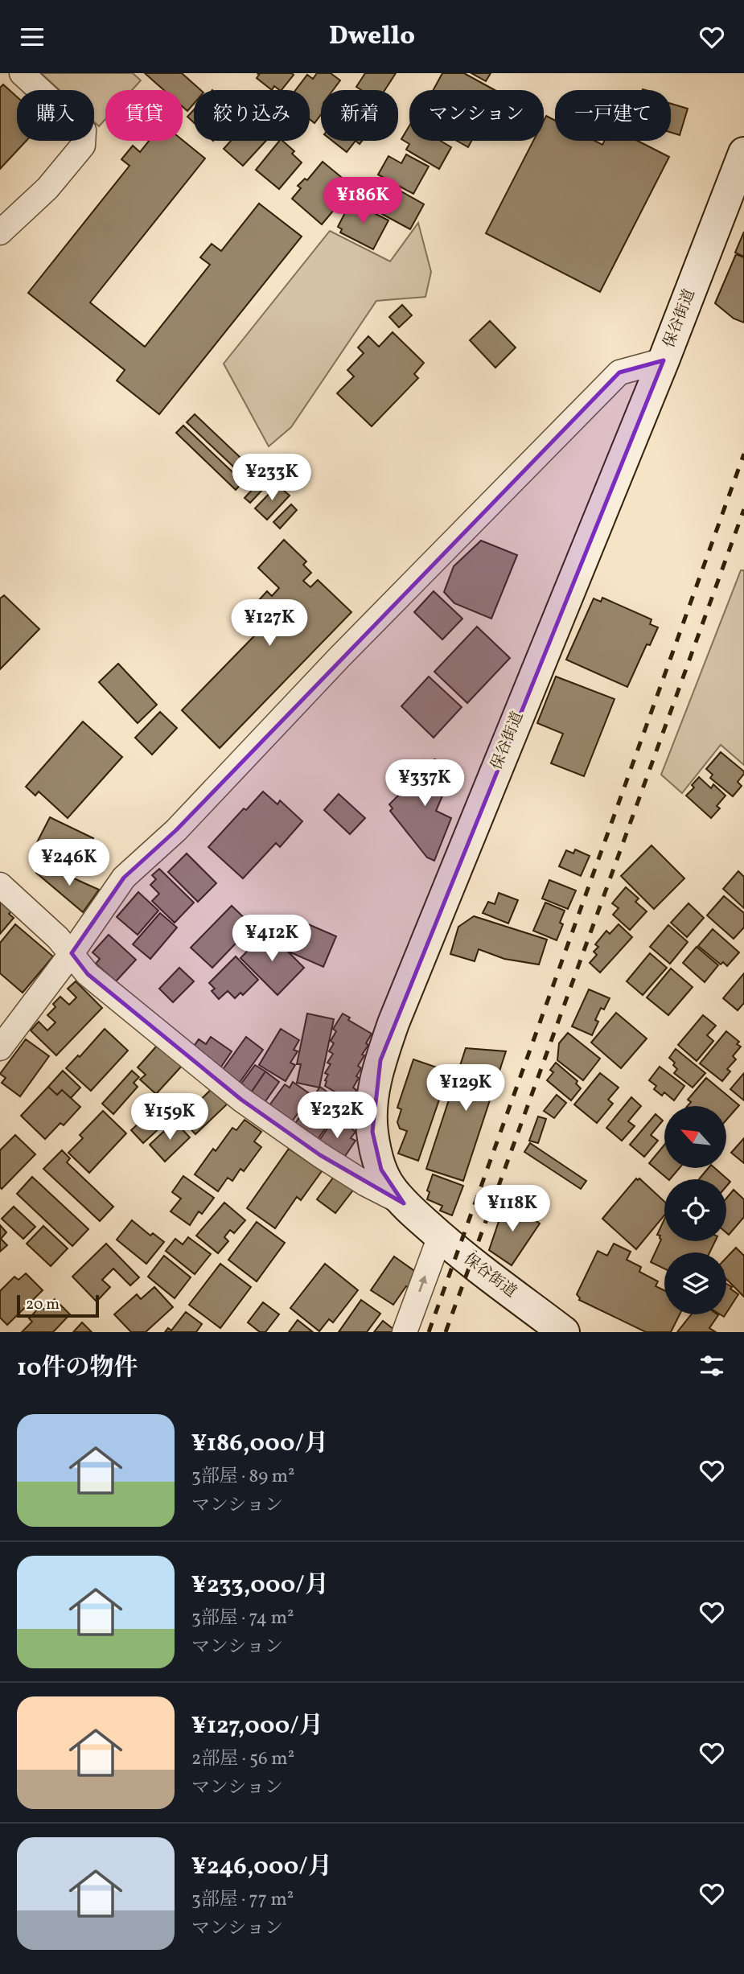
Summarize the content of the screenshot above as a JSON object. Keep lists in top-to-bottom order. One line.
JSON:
{"streets":{"main road":["保谷街道"]},"scale_bar":"20 m","north":"top left","page":{"header":"Dwello","chip":["購入","賃貸","絞り込み","新着","マンション","一戸建て"],"price":["¥186K","¥233K","¥127K","¥337K","¥246K","¥412K","¥129K","¥232K","¥159K","¥118K"],"scale":"20 m","heading":"10件の物件","list":[{"name":"¥186,000/月","note":"3部屋 · 89 m² · マンション"},{"name":"¥233,000/月","note":"3部屋 · 74 m² · マンション"},{"name":"¥127,000/月","note":"2部屋 · 56 m² · マンション"},{"name":"¥246,000/月","note":"3部屋 · 77 m² · マンション"}]}}
